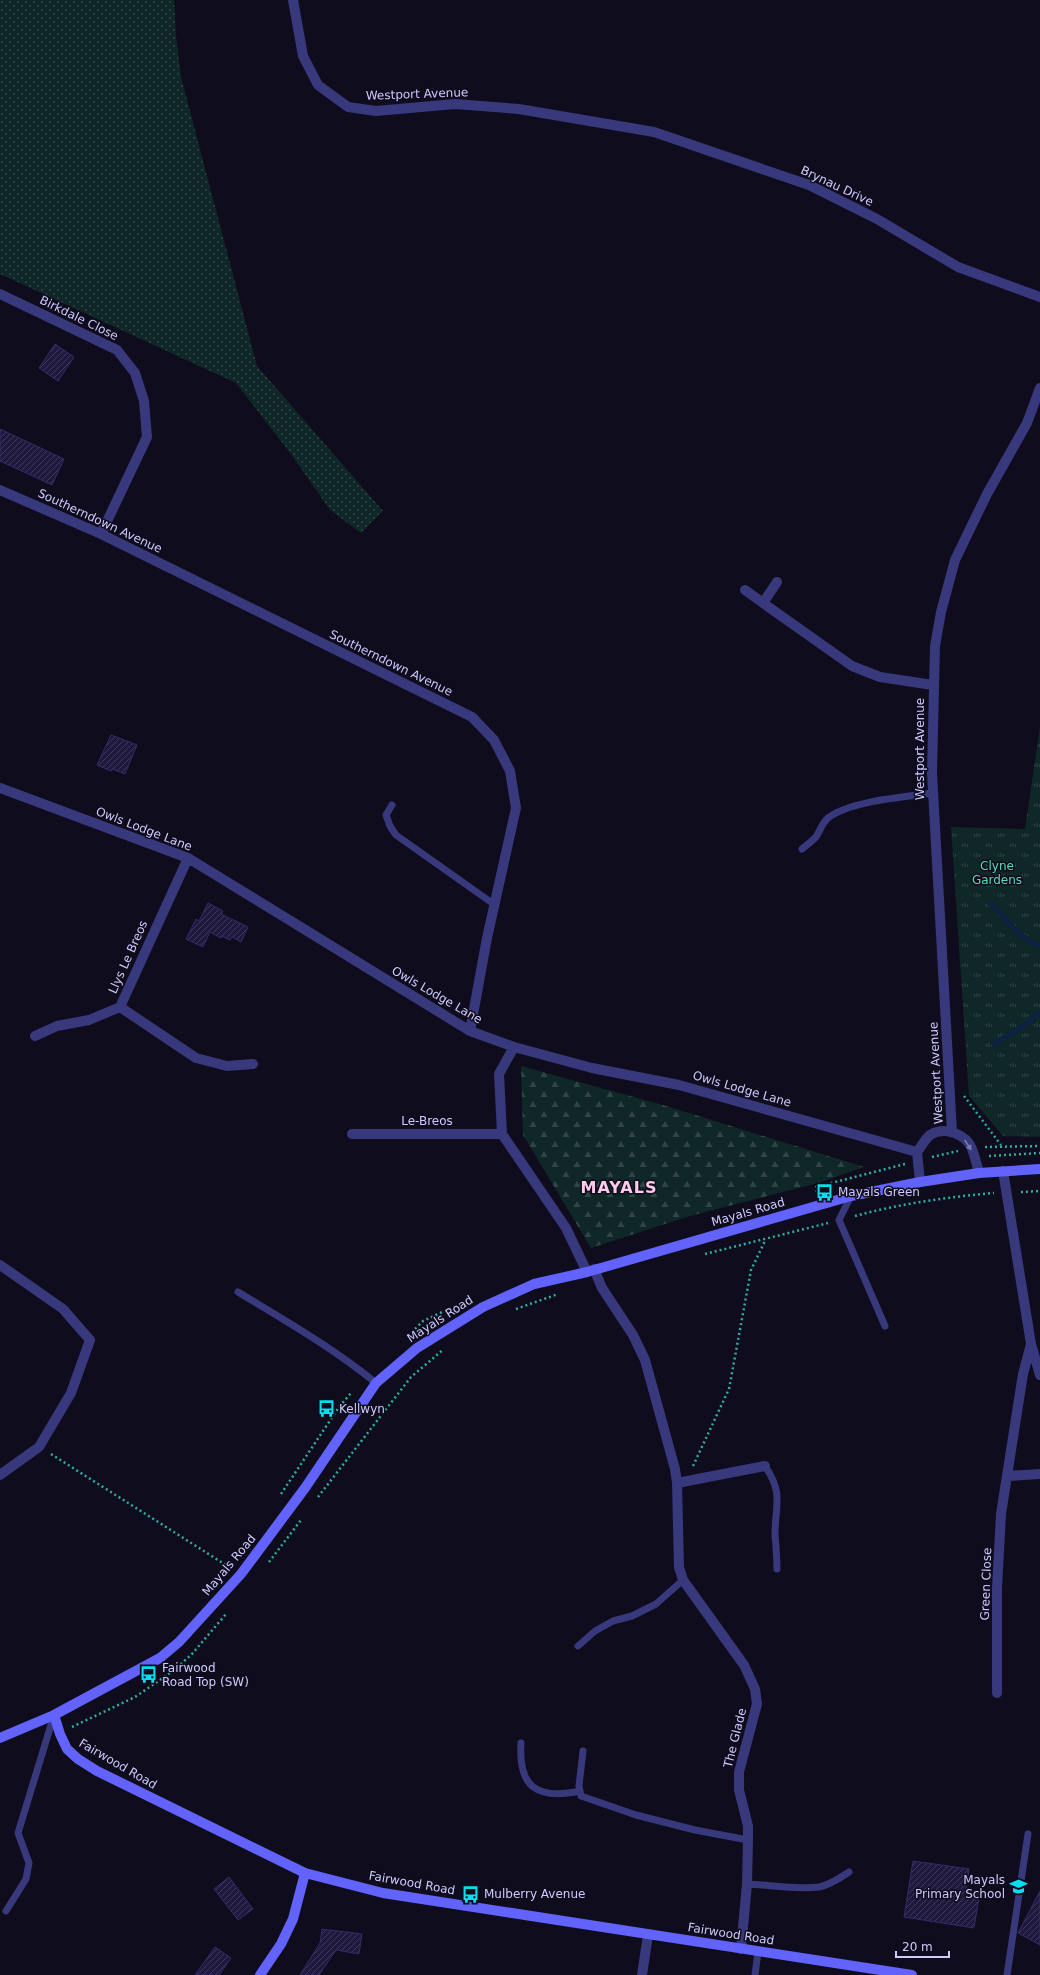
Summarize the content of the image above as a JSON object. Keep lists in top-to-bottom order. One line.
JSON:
{"streets":{"main road":["Mayals Road","Fairwood Road"],"street":["Westport Avenue","Brynau Drive","Birkdale Close","Southerndown Avenue","Owls Lodge Lane","Llys Le Breos","Le-Breos","Green Close","The Glade"]},"crossings":[["Westport Avenue","Brynau Drive"],["Birkdale Close","Southerndown Avenue"],["Southerndown Avenue","Owls Lodge Lane"],["Owls Lodge Lane","Llys Le Breos"],["Mayals Road","Green Close"],["Mayals Road","Fairwood Road"],["The Glade","Fairwood Road"]],"districts":["MAYALS"],"parks":["Clyne Gardens"],"places":{"bus stop":["Mayals Green","Kellwyn","Fairwood Road Top (SW)","Mulberry Avenue"],"school or university":["Mayals Primary School"]},"scale_bar":"20 m"}
